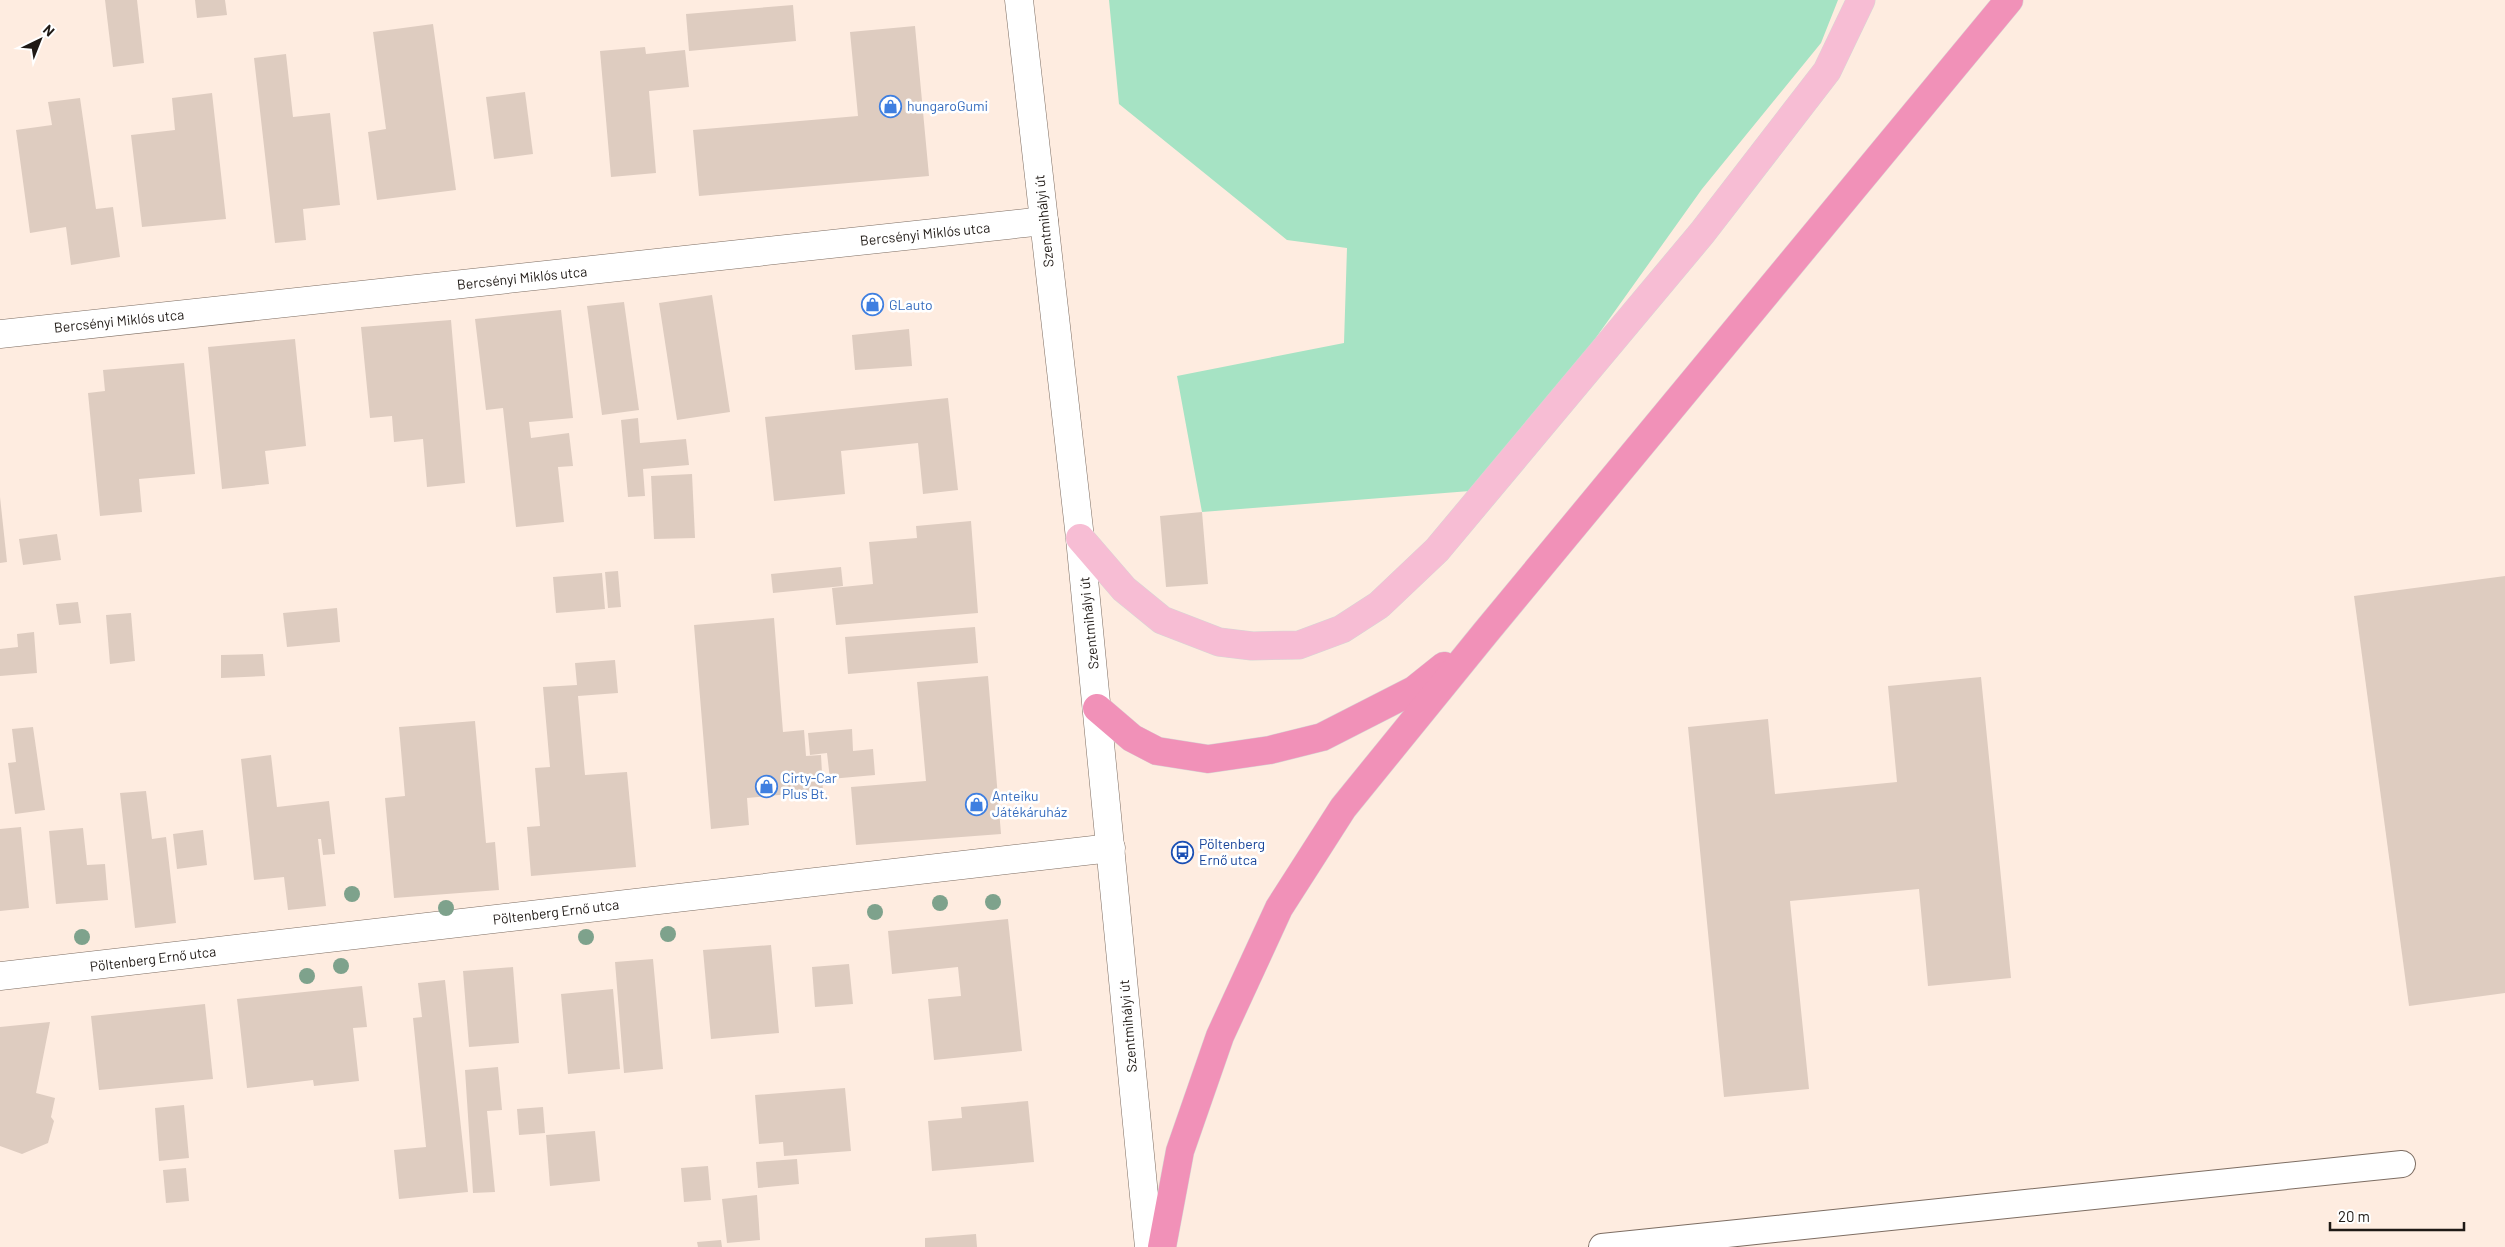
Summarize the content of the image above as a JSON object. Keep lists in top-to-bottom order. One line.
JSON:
{"streets":{"street":["Szentmihályi út","Bercsényi Miklós utca","Pöltenberg Ernő utca"]},"crossings":[["Szentmihályi út","Bercsényi Miklós utca"],["Szentmihályi út","Pöltenberg Ernő utca"]],"places":{"shop":["hungaroGumi","GLauto","Cirty-Car Plus Bt.","Anteiku Játékáruház"],"bus stop":["Pöltenberg Ernő utca"]},"scale_bar":"20 m","north":"top right"}
